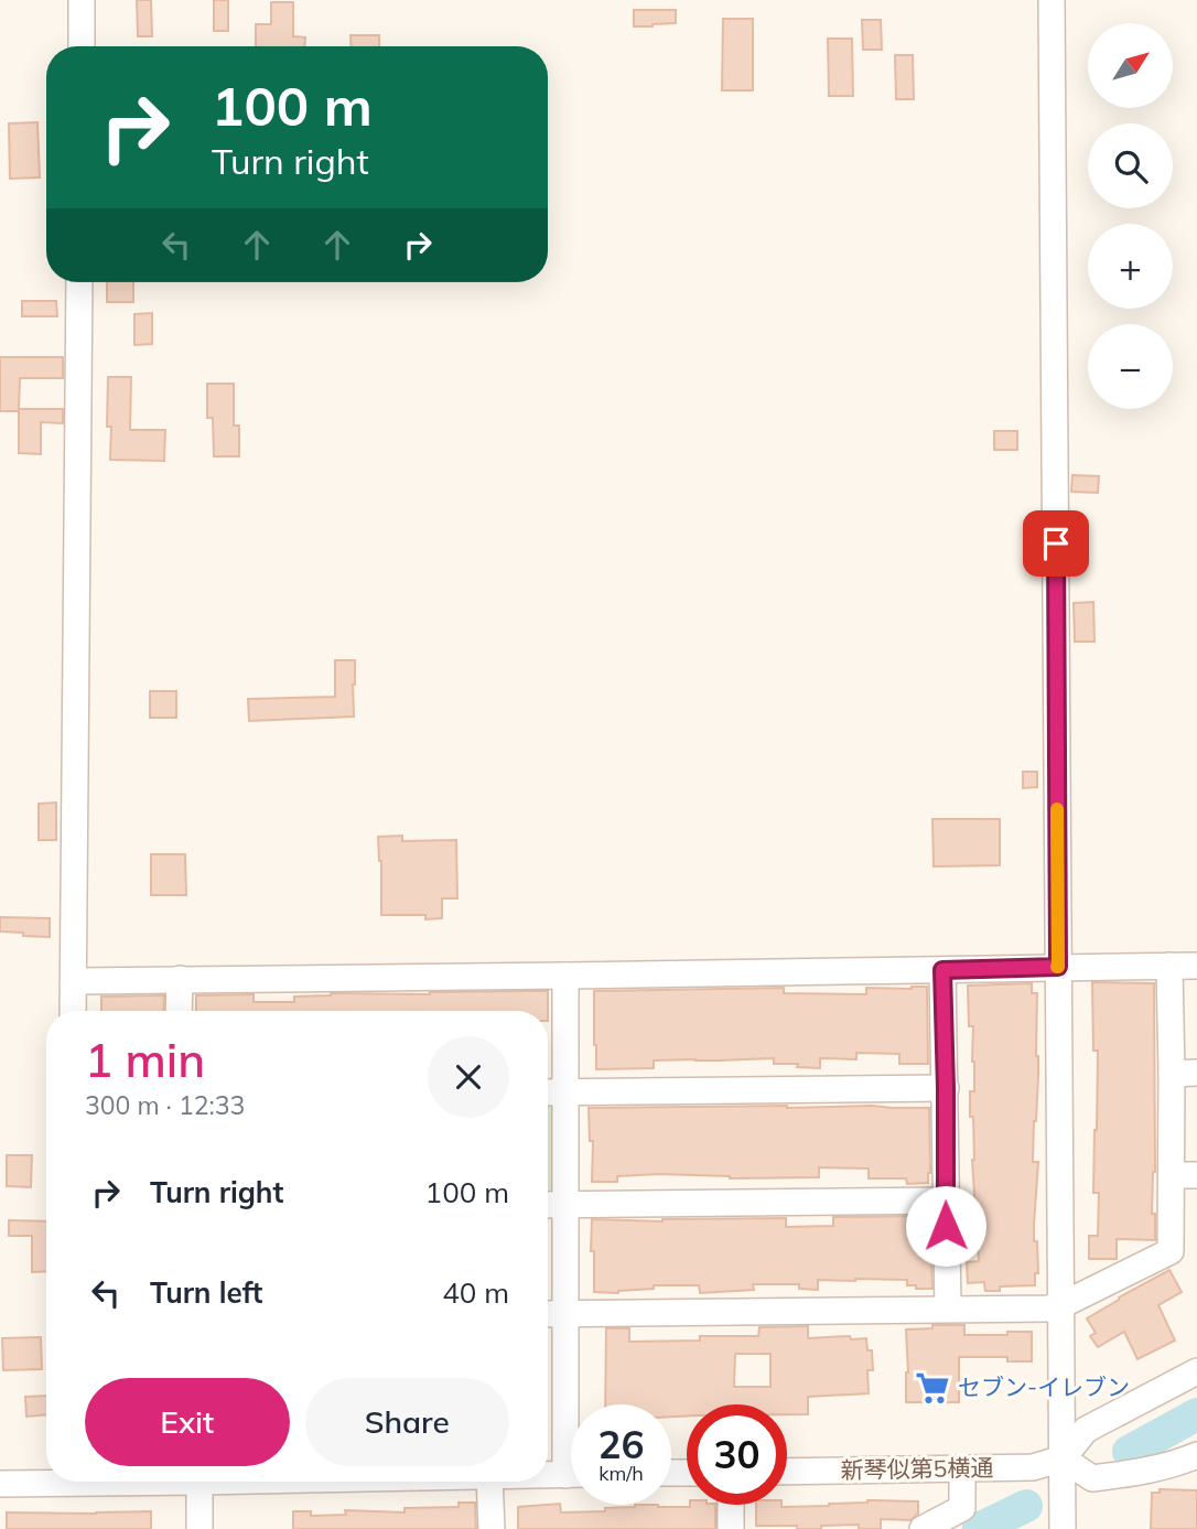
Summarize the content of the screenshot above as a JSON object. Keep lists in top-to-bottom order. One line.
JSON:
{"streets":{"street":["新琴似第5横通"]},"places":{"supermarket":["セブン-イレブン"]},"north":"top right","page":{"map_buttons":["+","−"],"turn":["100 m","Turn right"],"heading":["1 min","300 m · 12:33"],"list":[{"name":"Turn right","value":"100 m"},{"name":"Turn left","value":"40 m"}],"buttons":["Exit","Share"],"speed":"26 km/h","limit":"30"}}
